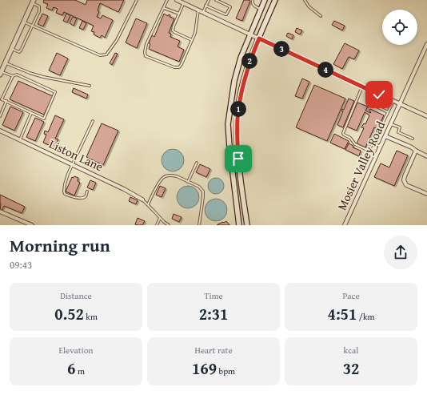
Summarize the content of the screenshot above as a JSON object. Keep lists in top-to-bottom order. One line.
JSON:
{"streets":{"street":["Liston Lane","Mosier Valley Road"]},"page":{"pins":["3","2","4","1"],"heading":["Morning run","09:43"],"stats":[["Distance","0.52 km"],["Time","2:31"],["Pace","4:51 /km"],["Elevation","6 m"],["Heart rate","169 bpm"],["kcal","32"]]}}
